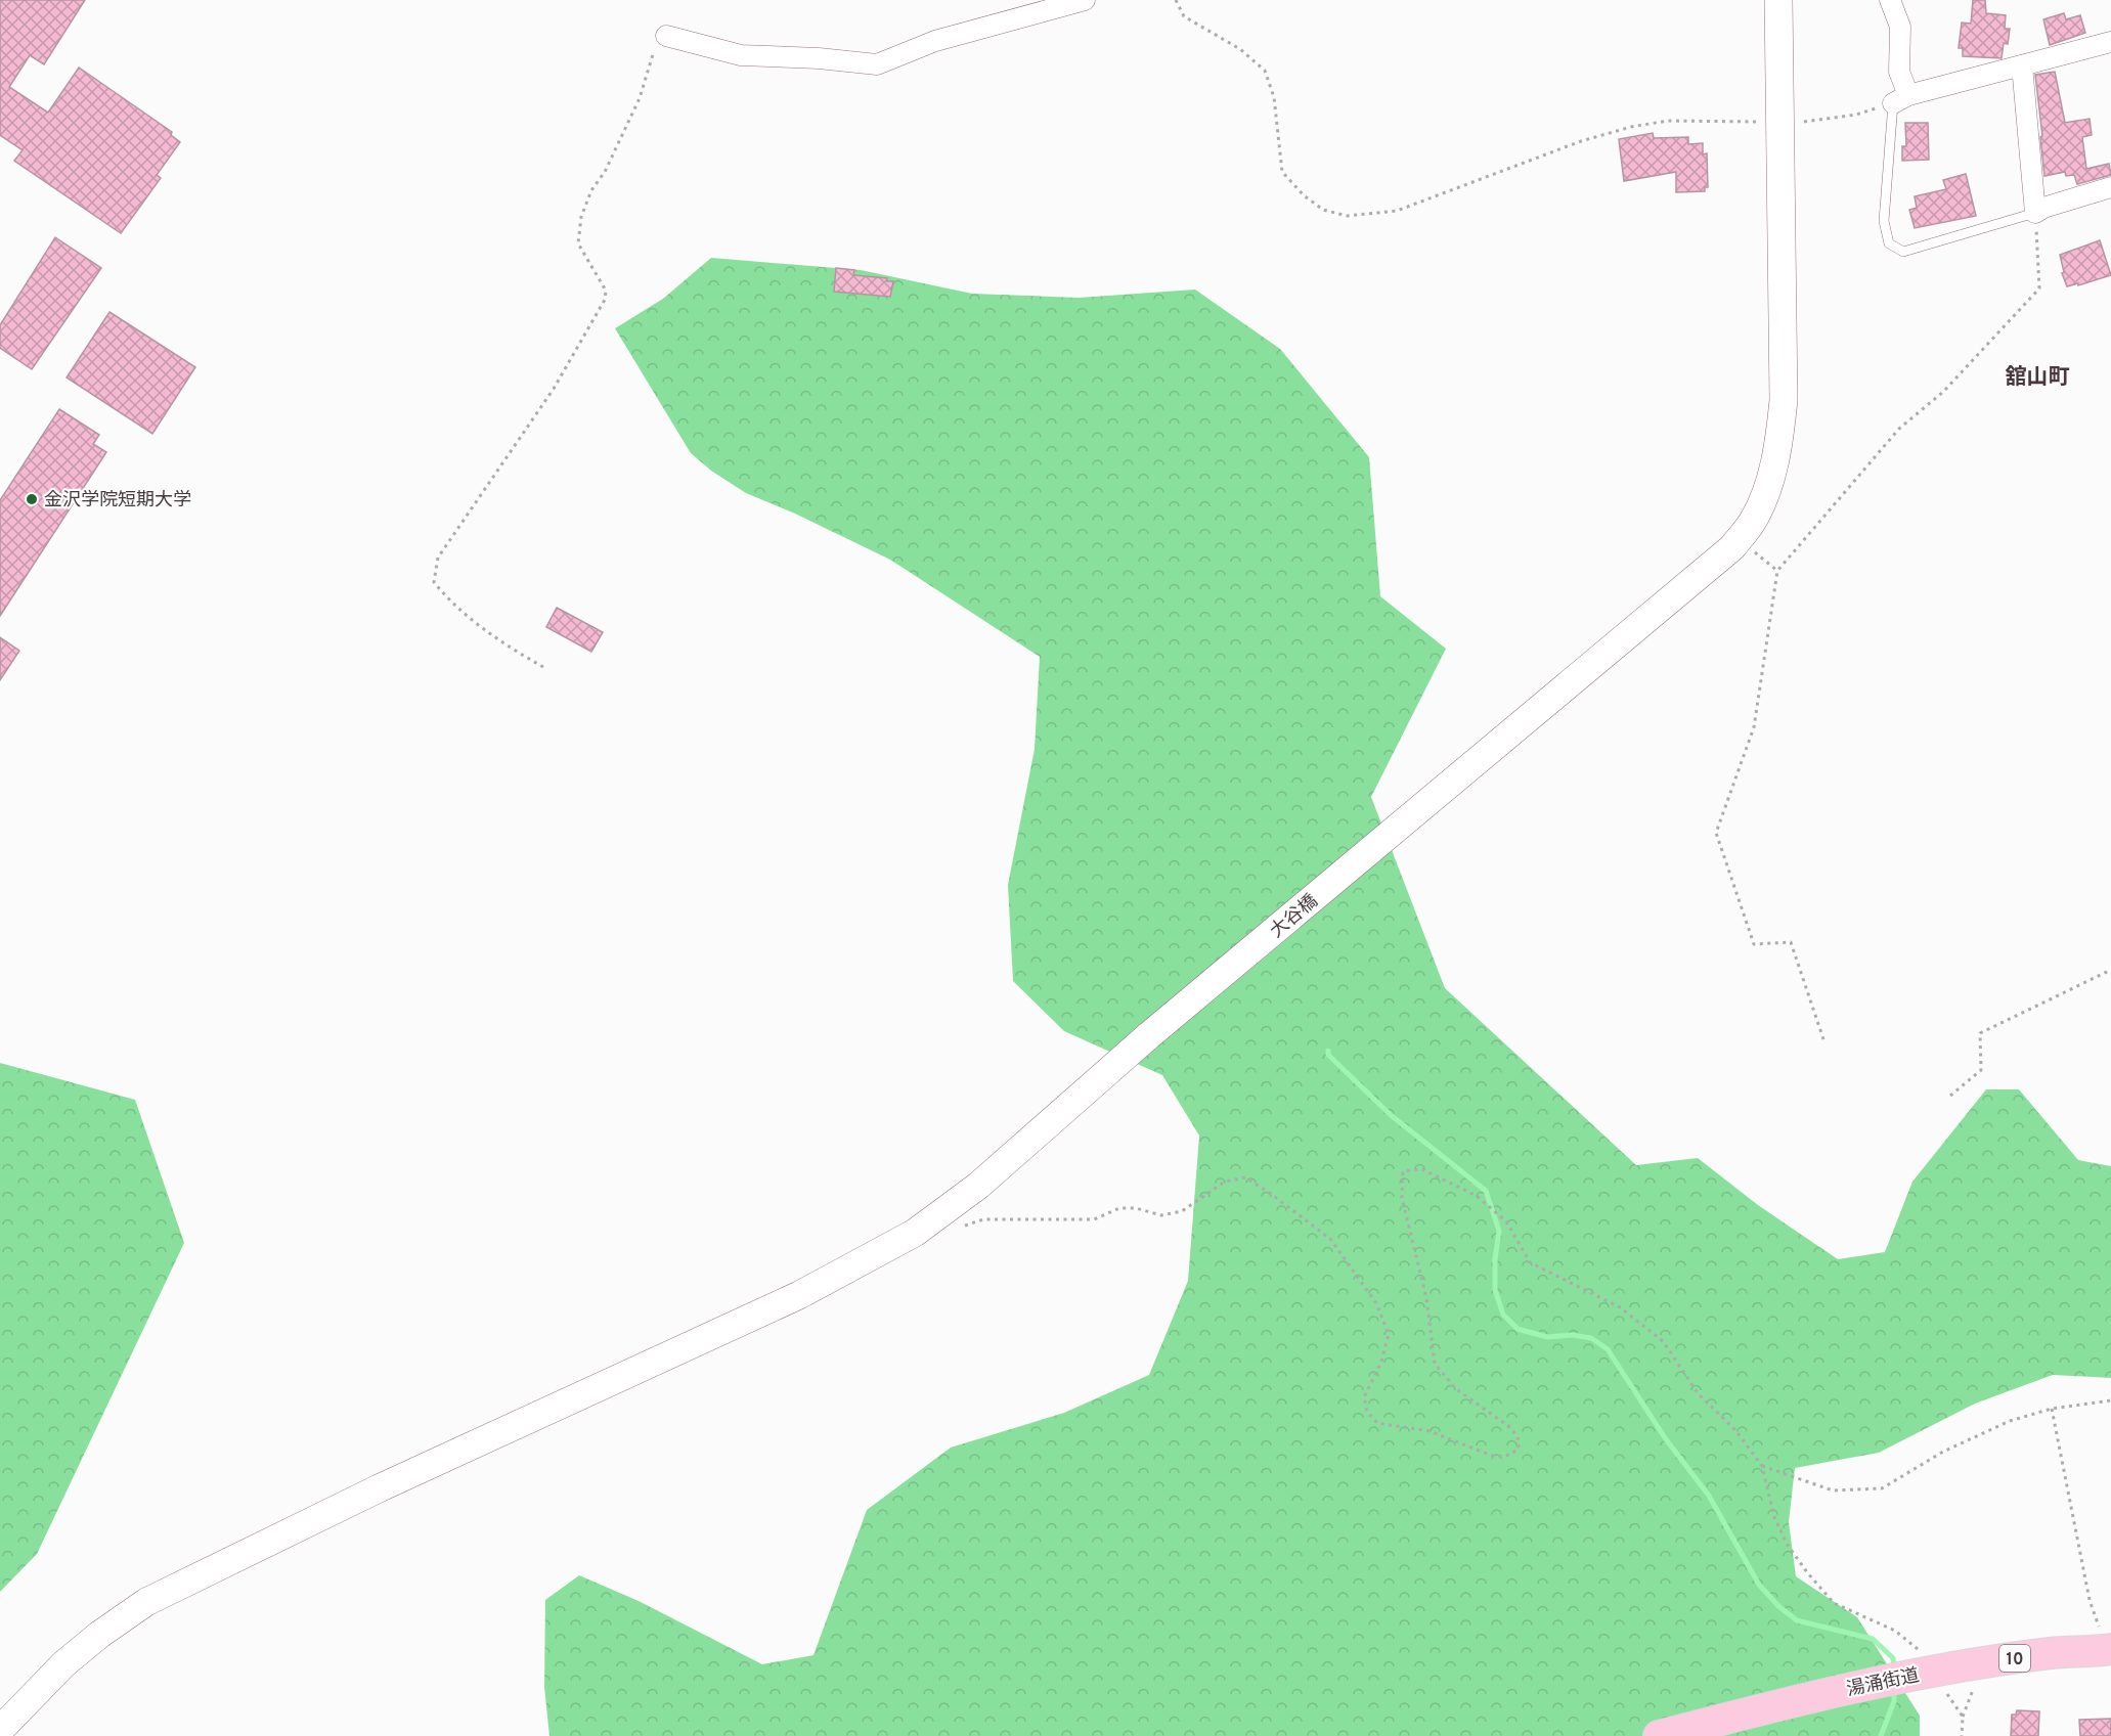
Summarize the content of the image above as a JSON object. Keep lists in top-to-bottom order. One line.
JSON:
{"streets":{"main road":["10","湯涌街道"],"street":["大谷橋"]},"districts":["舘山町"],"places":["金沢学院短期大学"]}
